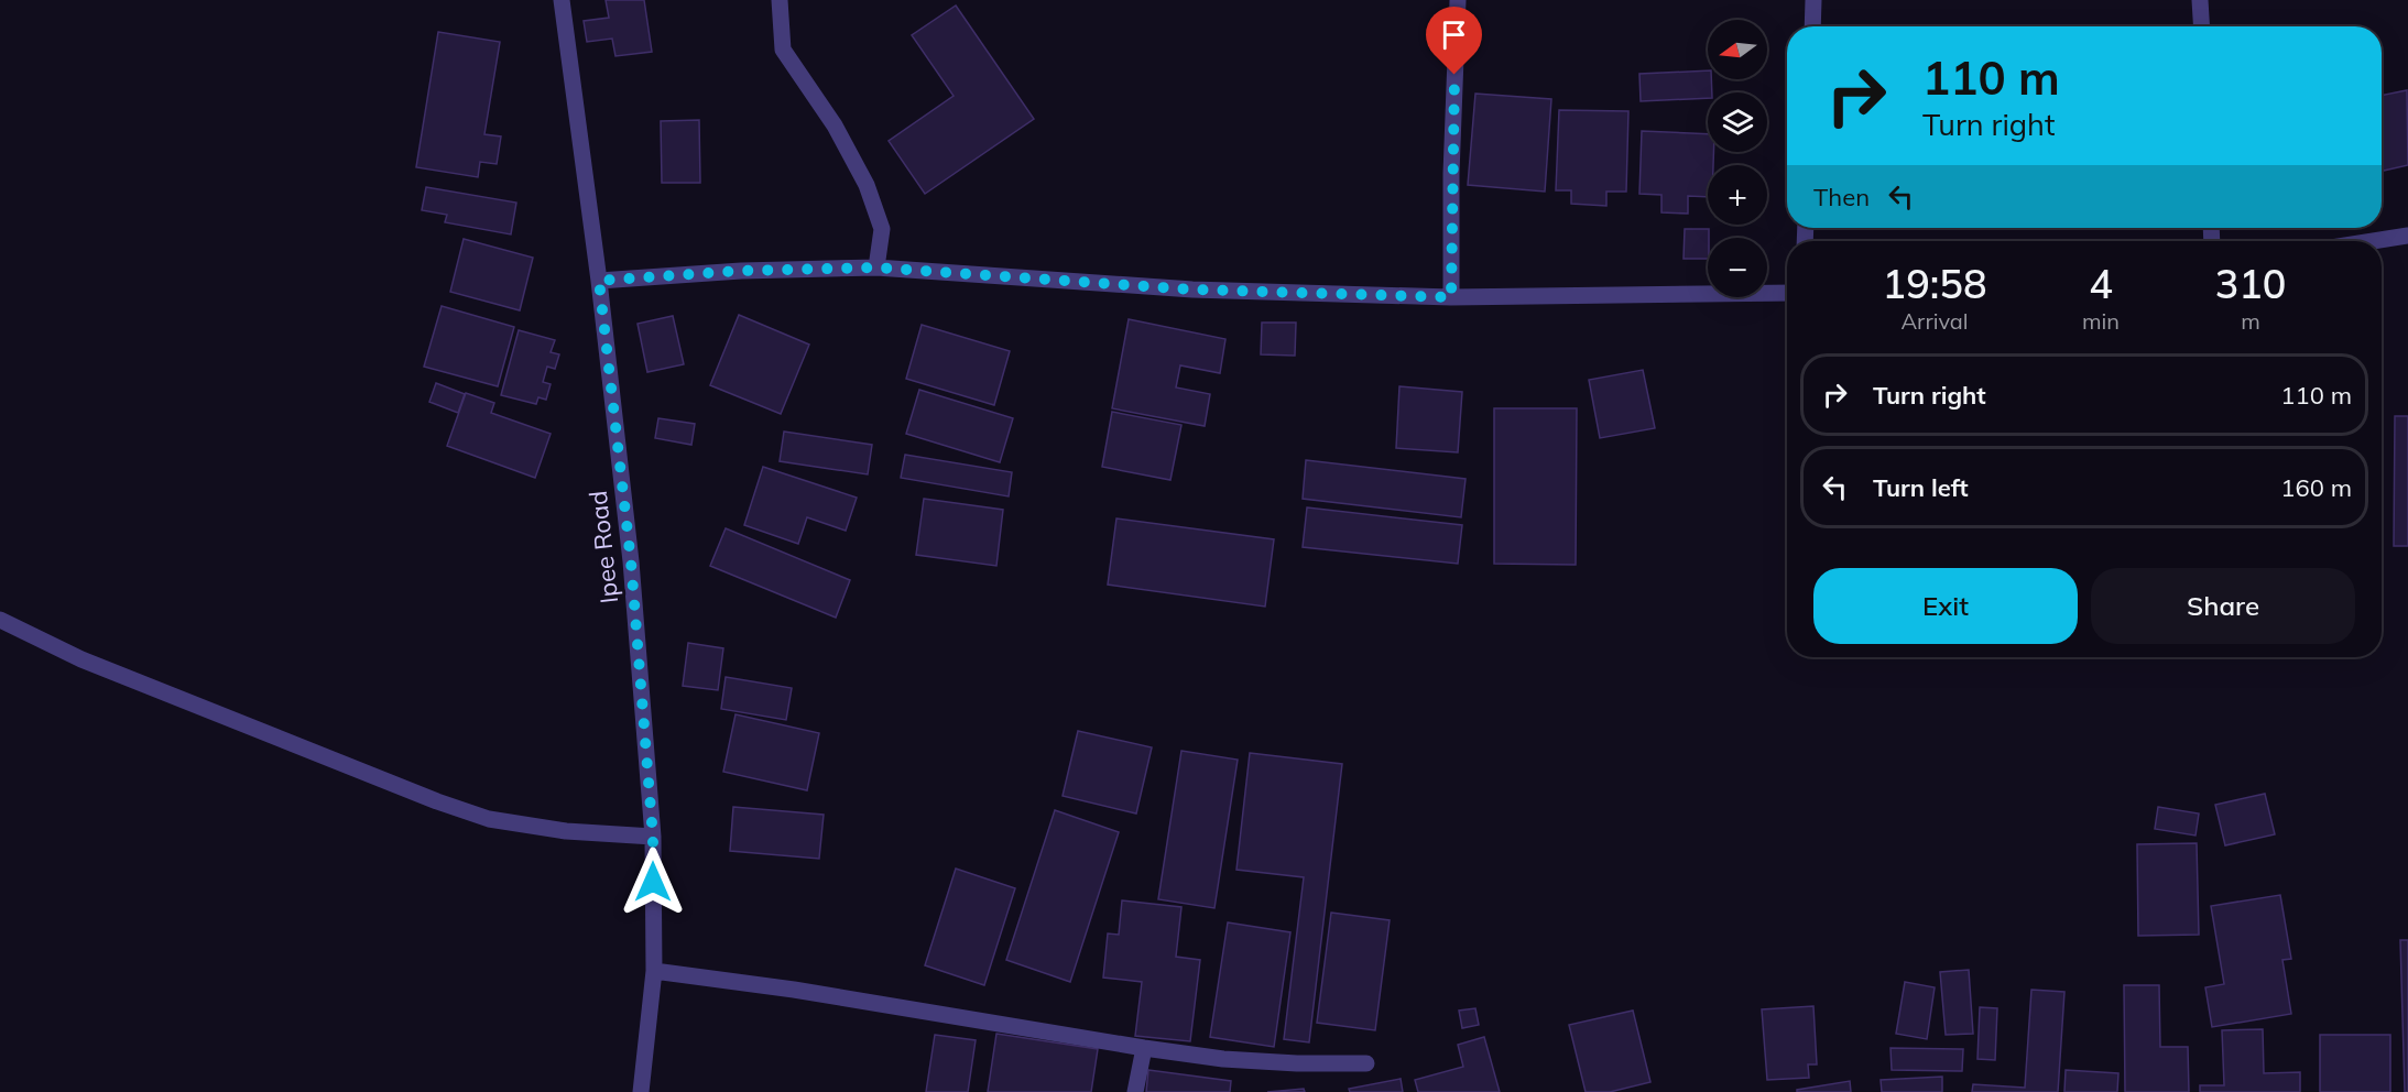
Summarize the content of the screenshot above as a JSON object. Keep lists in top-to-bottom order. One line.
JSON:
{"streets":{"street":["Ipee Road"]},"north":"left","page":{"map_buttons":["+","−"],"turn":["110 m","Turn right"],"then":"Then","eta":["19:58","Arrival","4","min","310","m"],"list":[{"name":"Turn right","value":"110 m"},{"name":"Turn left","value":"160 m"}],"buttons":["Exit","Share"]}}
